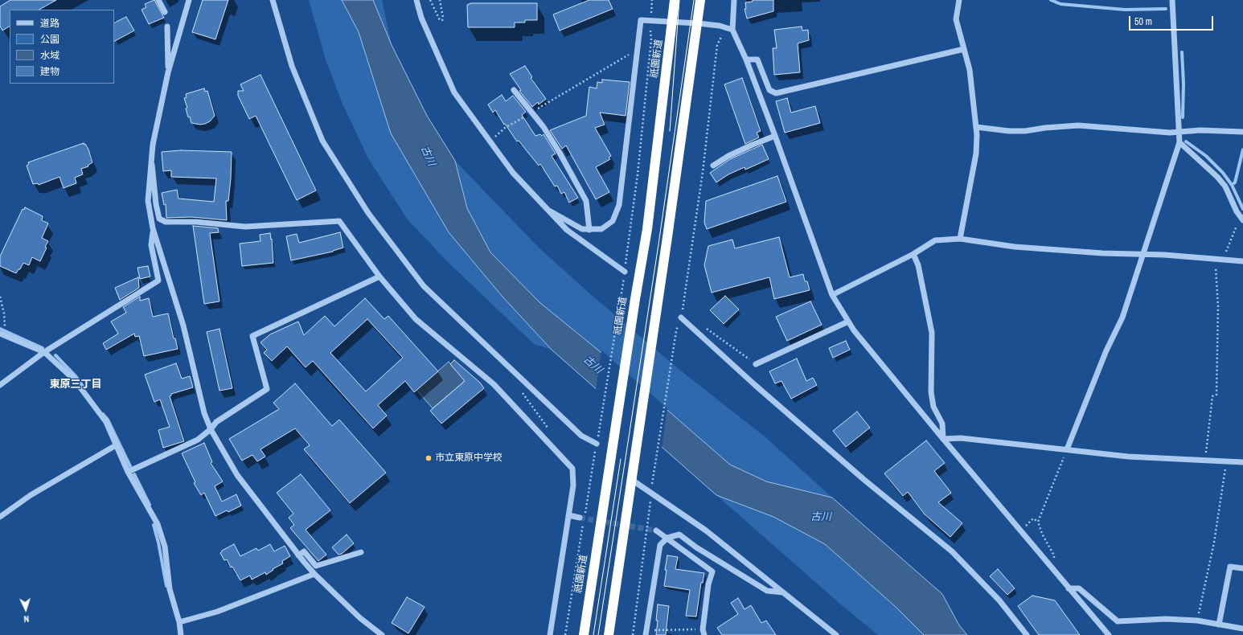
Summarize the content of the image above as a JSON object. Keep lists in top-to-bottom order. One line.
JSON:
{"streets":{"highway":["祇園新道"]},"districts":["東原三丁目"],"water":["古川"],"places":["市立東原中学校"],"legend":["道路","公園","水域","建物"],"scale_bar":"50 m","north":"bottom"}
